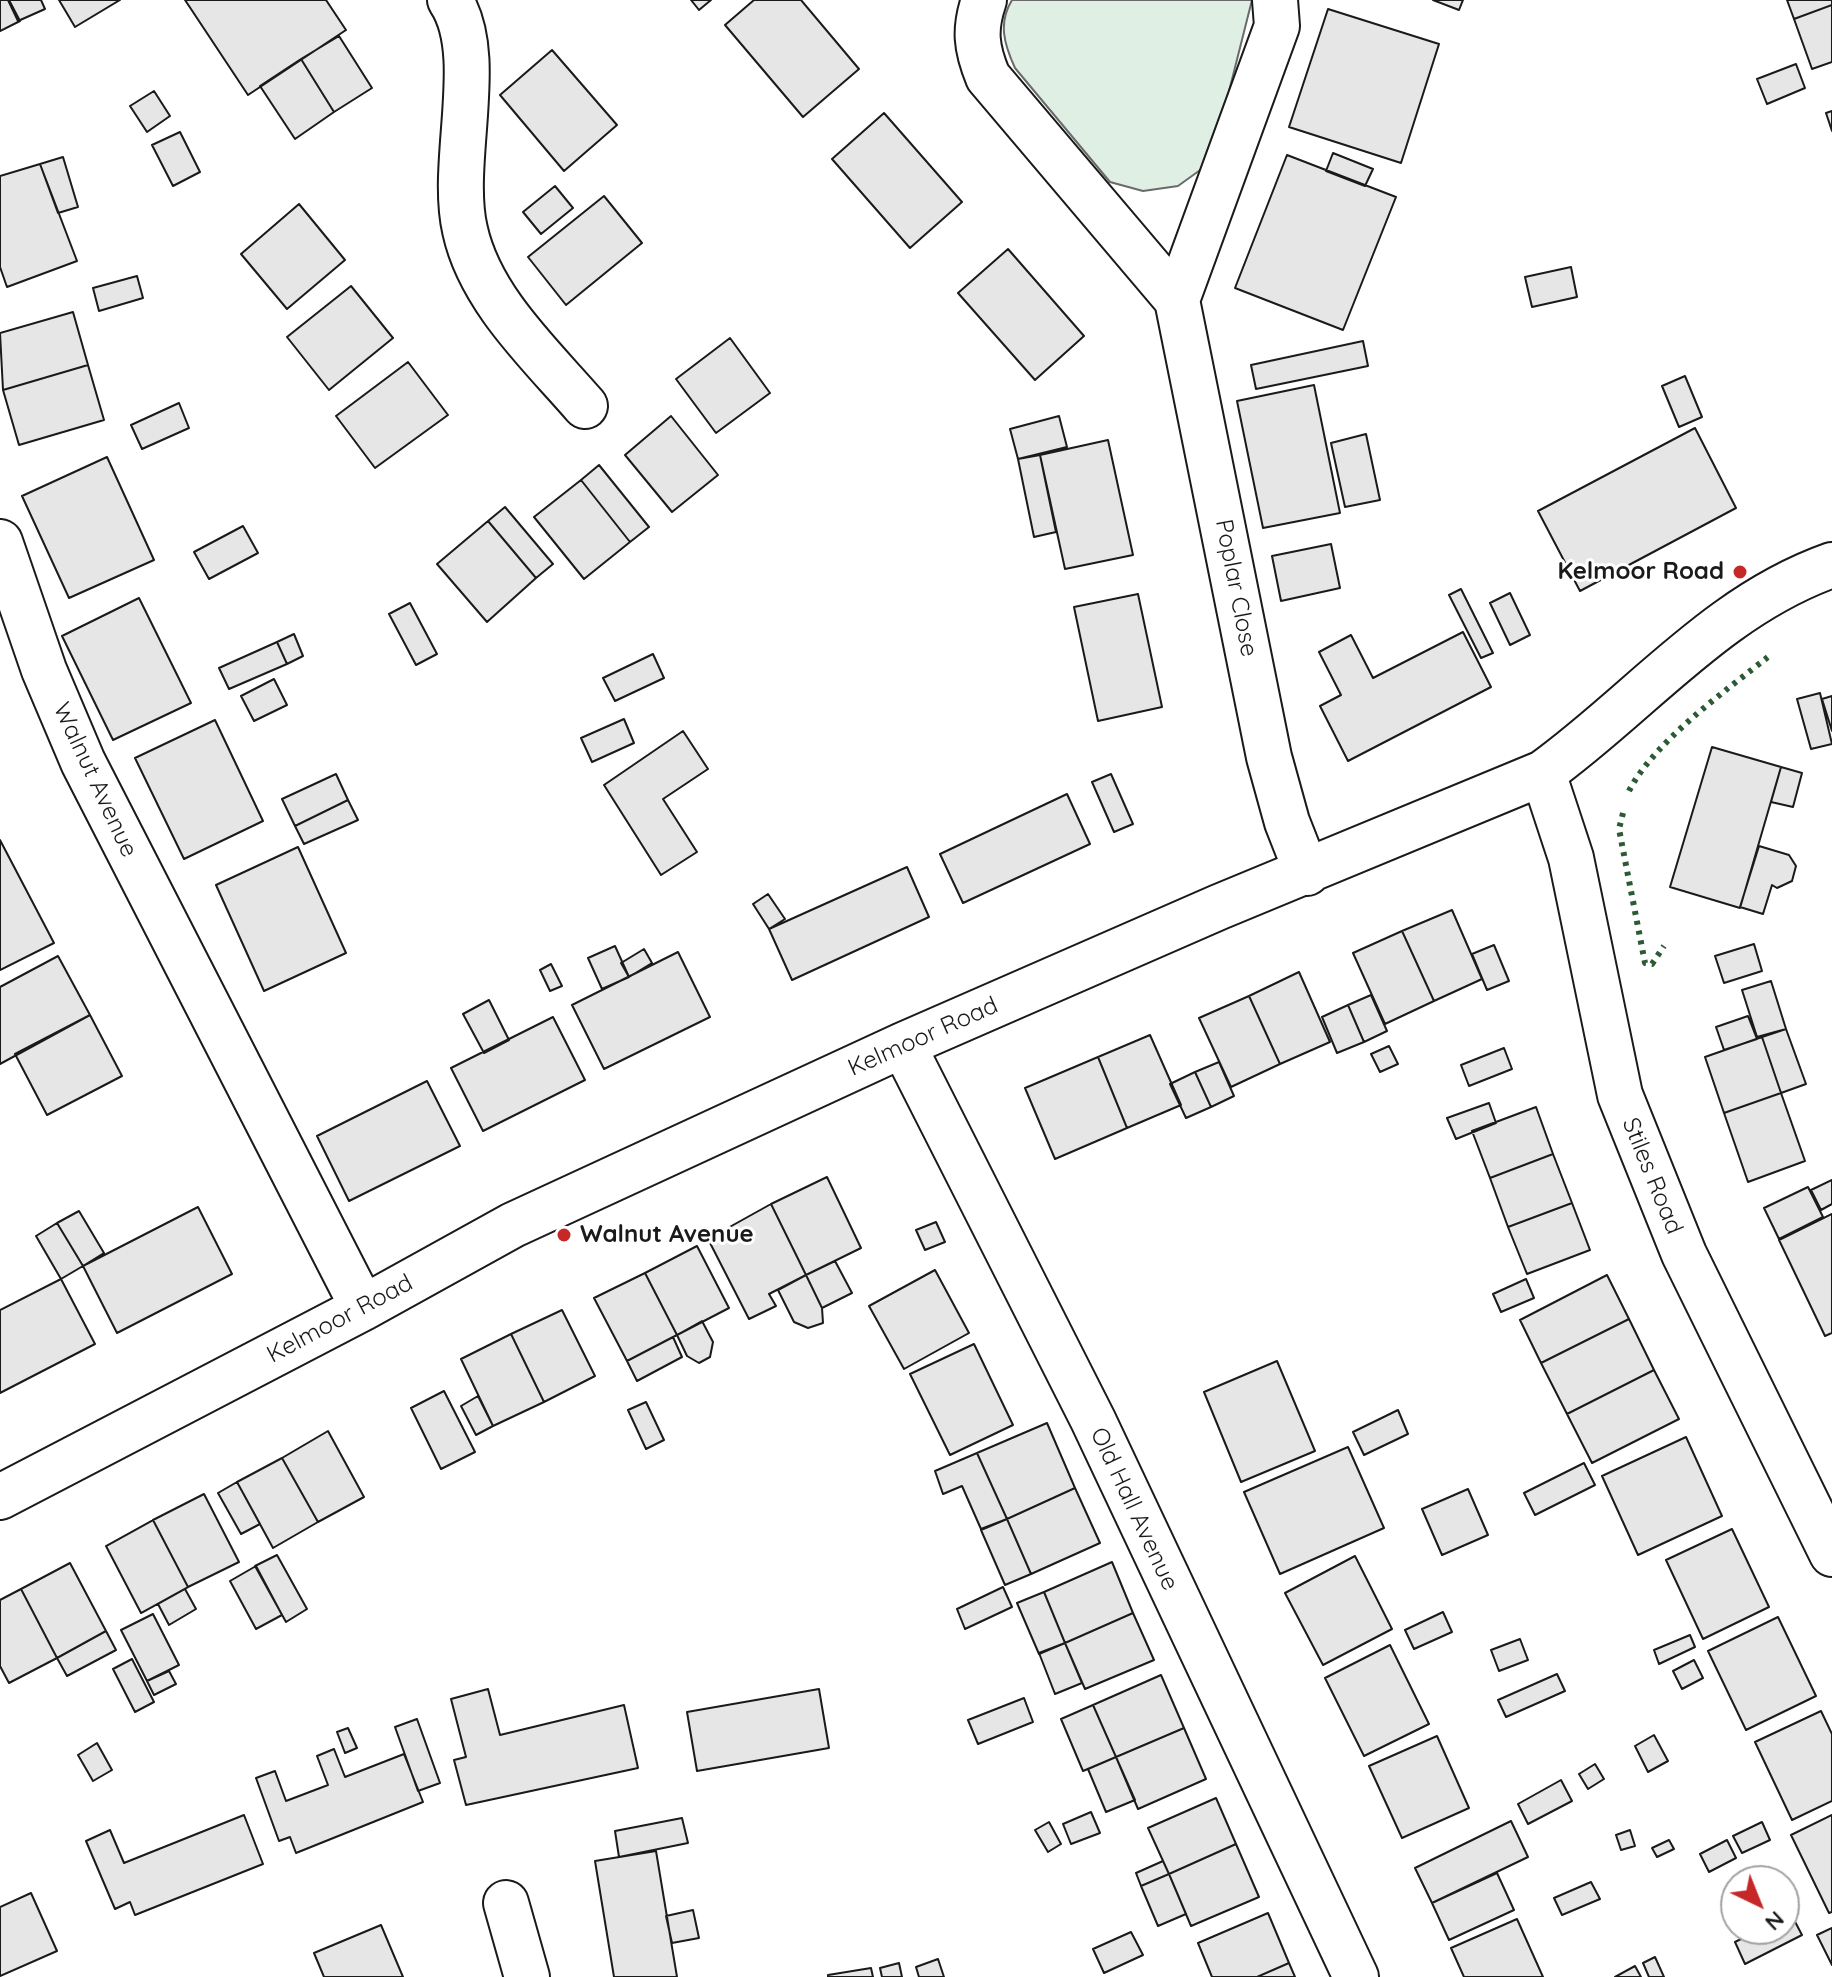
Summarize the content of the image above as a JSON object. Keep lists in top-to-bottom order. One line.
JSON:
{"streets":{"street":["Poplar Close","Walnut Avenue","Kelmoor Road","Stiles Road","Old Hall Avenue"]},"crossings":[["Poplar Close","Kelmoor Road"],["Walnut Avenue","Kelmoor Road"],["Kelmoor Road","Stiles Road"],["Kelmoor Road","Old Hall Avenue"]],"places":["Kelmoor Road","Walnut Avenue"],"north":"bottom right"}
